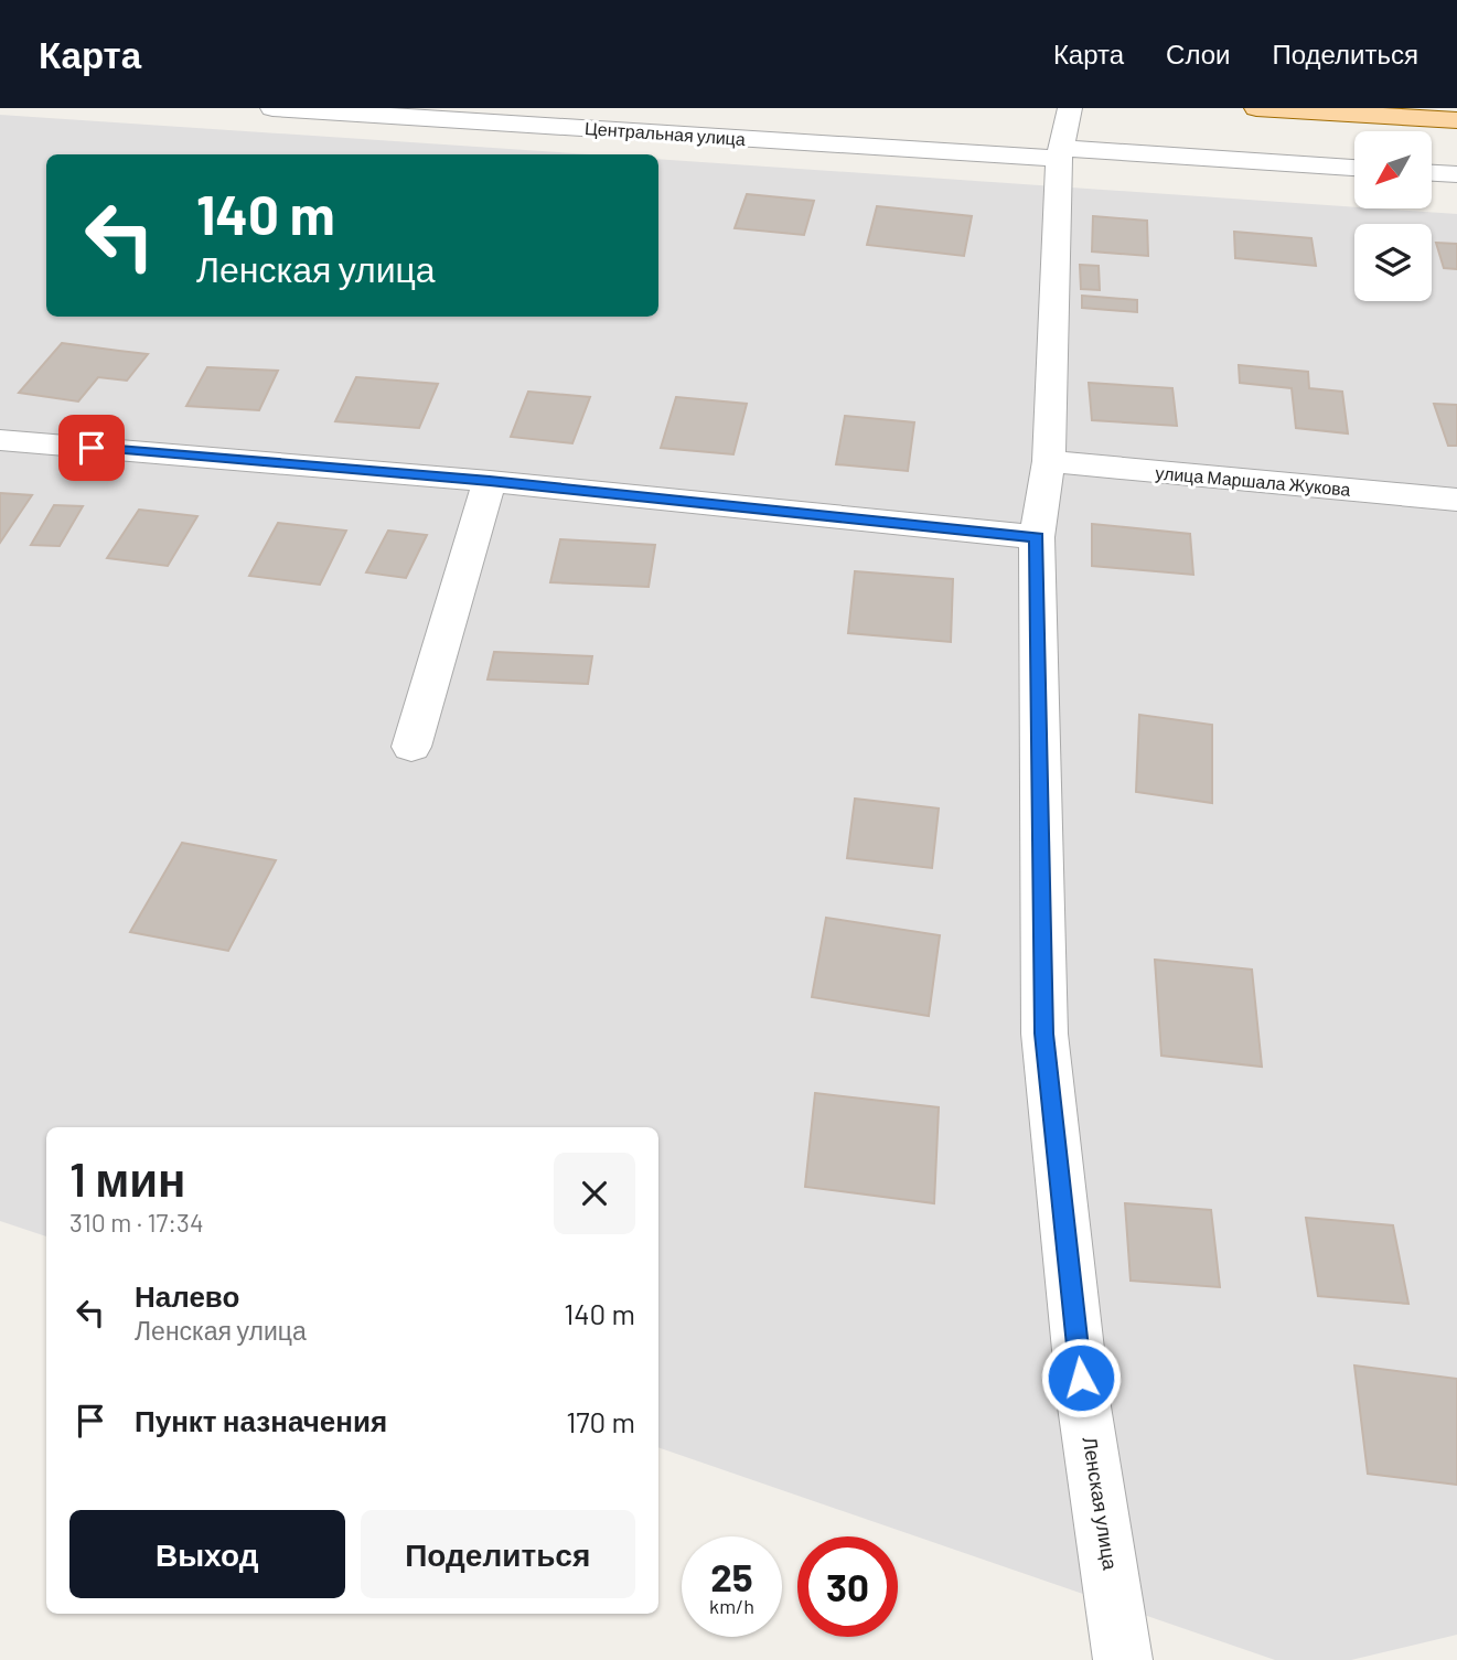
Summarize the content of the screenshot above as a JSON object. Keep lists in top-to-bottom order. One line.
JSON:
{"streets":{"street":["Центральная улица","улица Маршала Жукова","Ленская улица"]},"crossings":[["Центральная улица","Ленская улица"],["улица Маршала Жукова","Ленская улица"]],"north":"bottom left","page":{"header":"Карта","nav":["Карта","Слои","Поделиться"],"turn":["140 m","Ленская улица"],"heading":["1 мин","310 m · 17:34"],"list":[{"name":"Налево","note":"Ленская улица","value":"140 m"},{"name":"Пункт назначения","value":"170 m"}],"buttons":["Выход","Поделиться"],"speed":"25 km/h","limit":"30"}}
